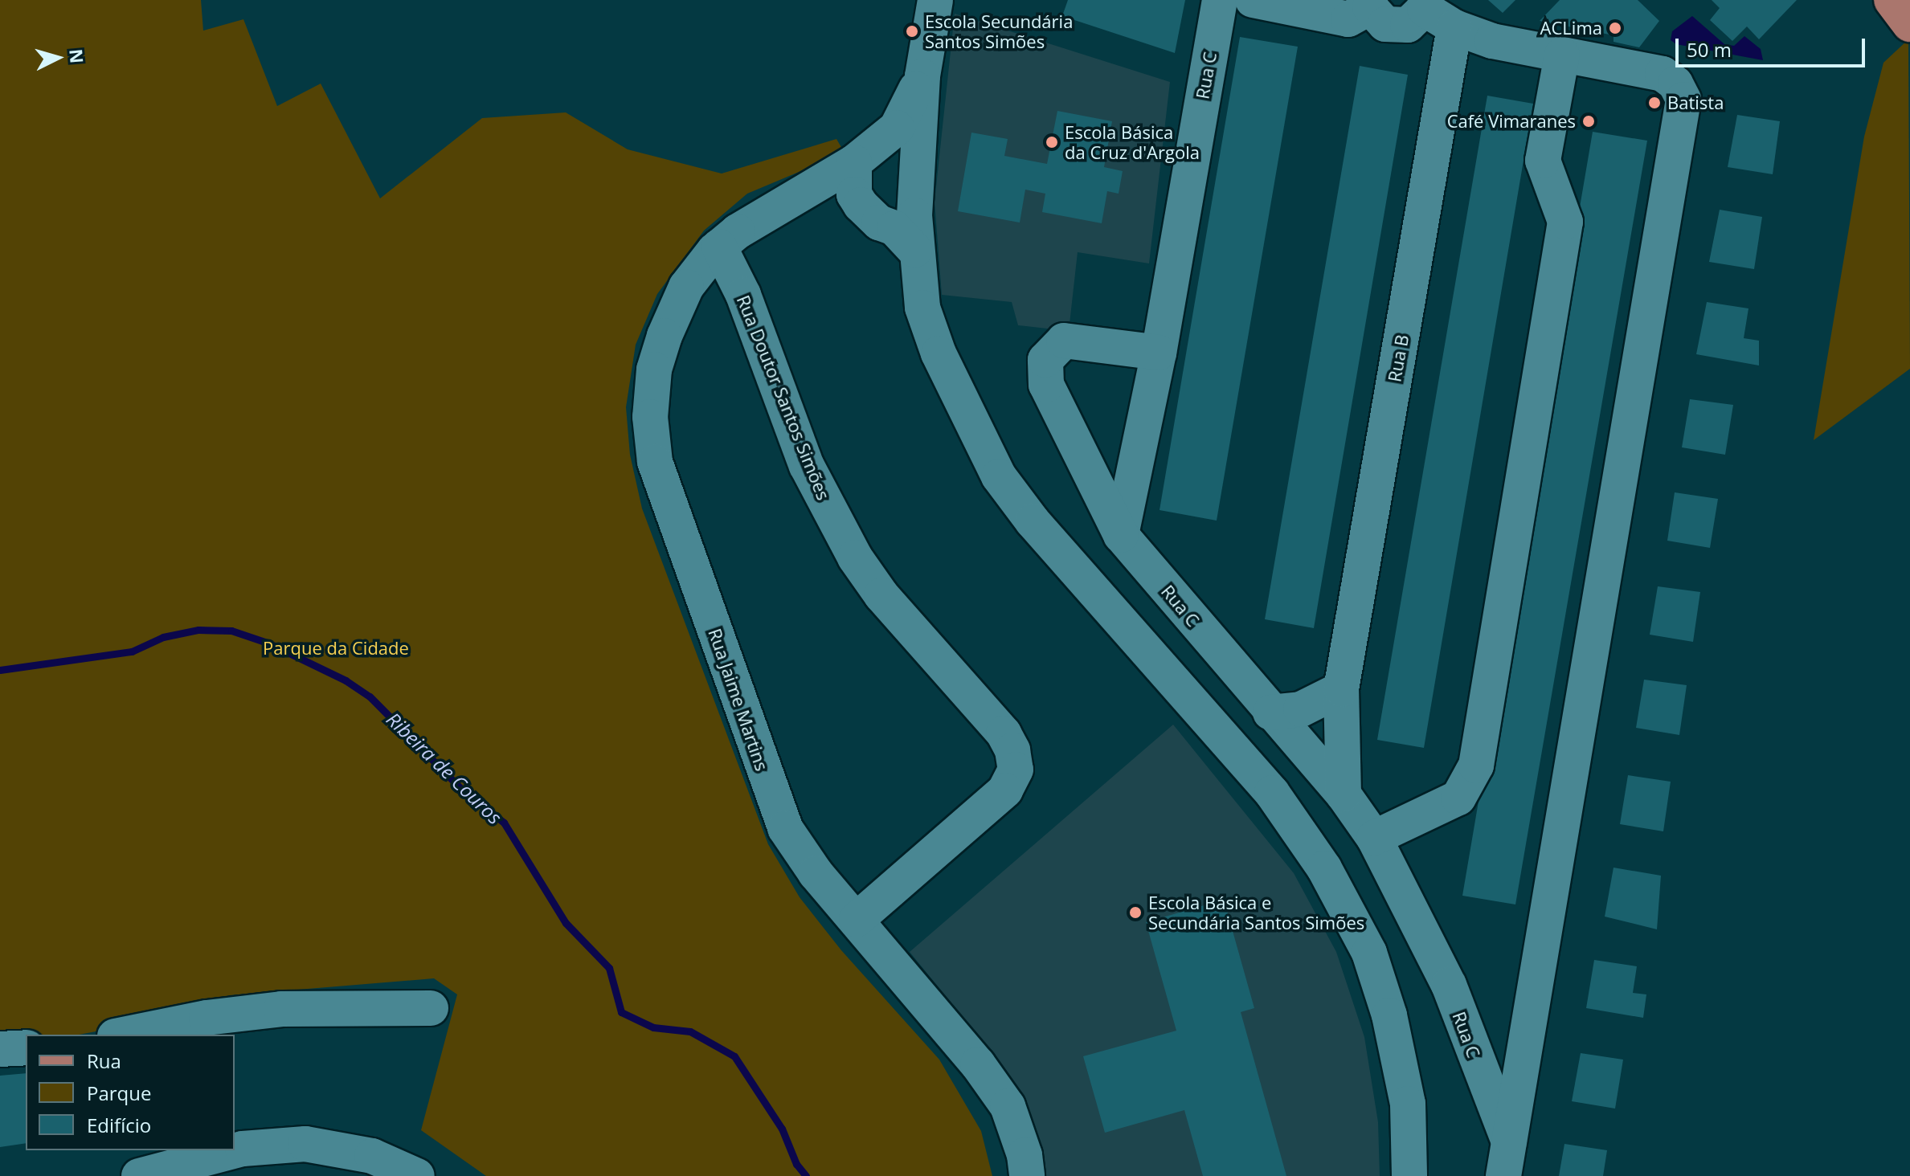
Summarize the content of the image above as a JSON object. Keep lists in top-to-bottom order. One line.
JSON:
{"streets":{"street":["Rua C","Rua B","Rua Doutor Santos Simões","Rua Jaime Martins"]},"crossings":[["Rua C","Rua B"],["Rua Doutor Santos Simões","Rua Jaime Martins"]],"water":["Ribeira de Couros"],"parks":["Parque da Cidade"],"places":["ACLima","Escola Secundária Santos Simões","Batista","Café Vimaranes","Escola Básica da Cruz d'Argola","Escola Básica e Secundária Santos Simões"],"legend":["Rua","Parque","Edifício"],"scale_bar":"50 m","north":"right"}
